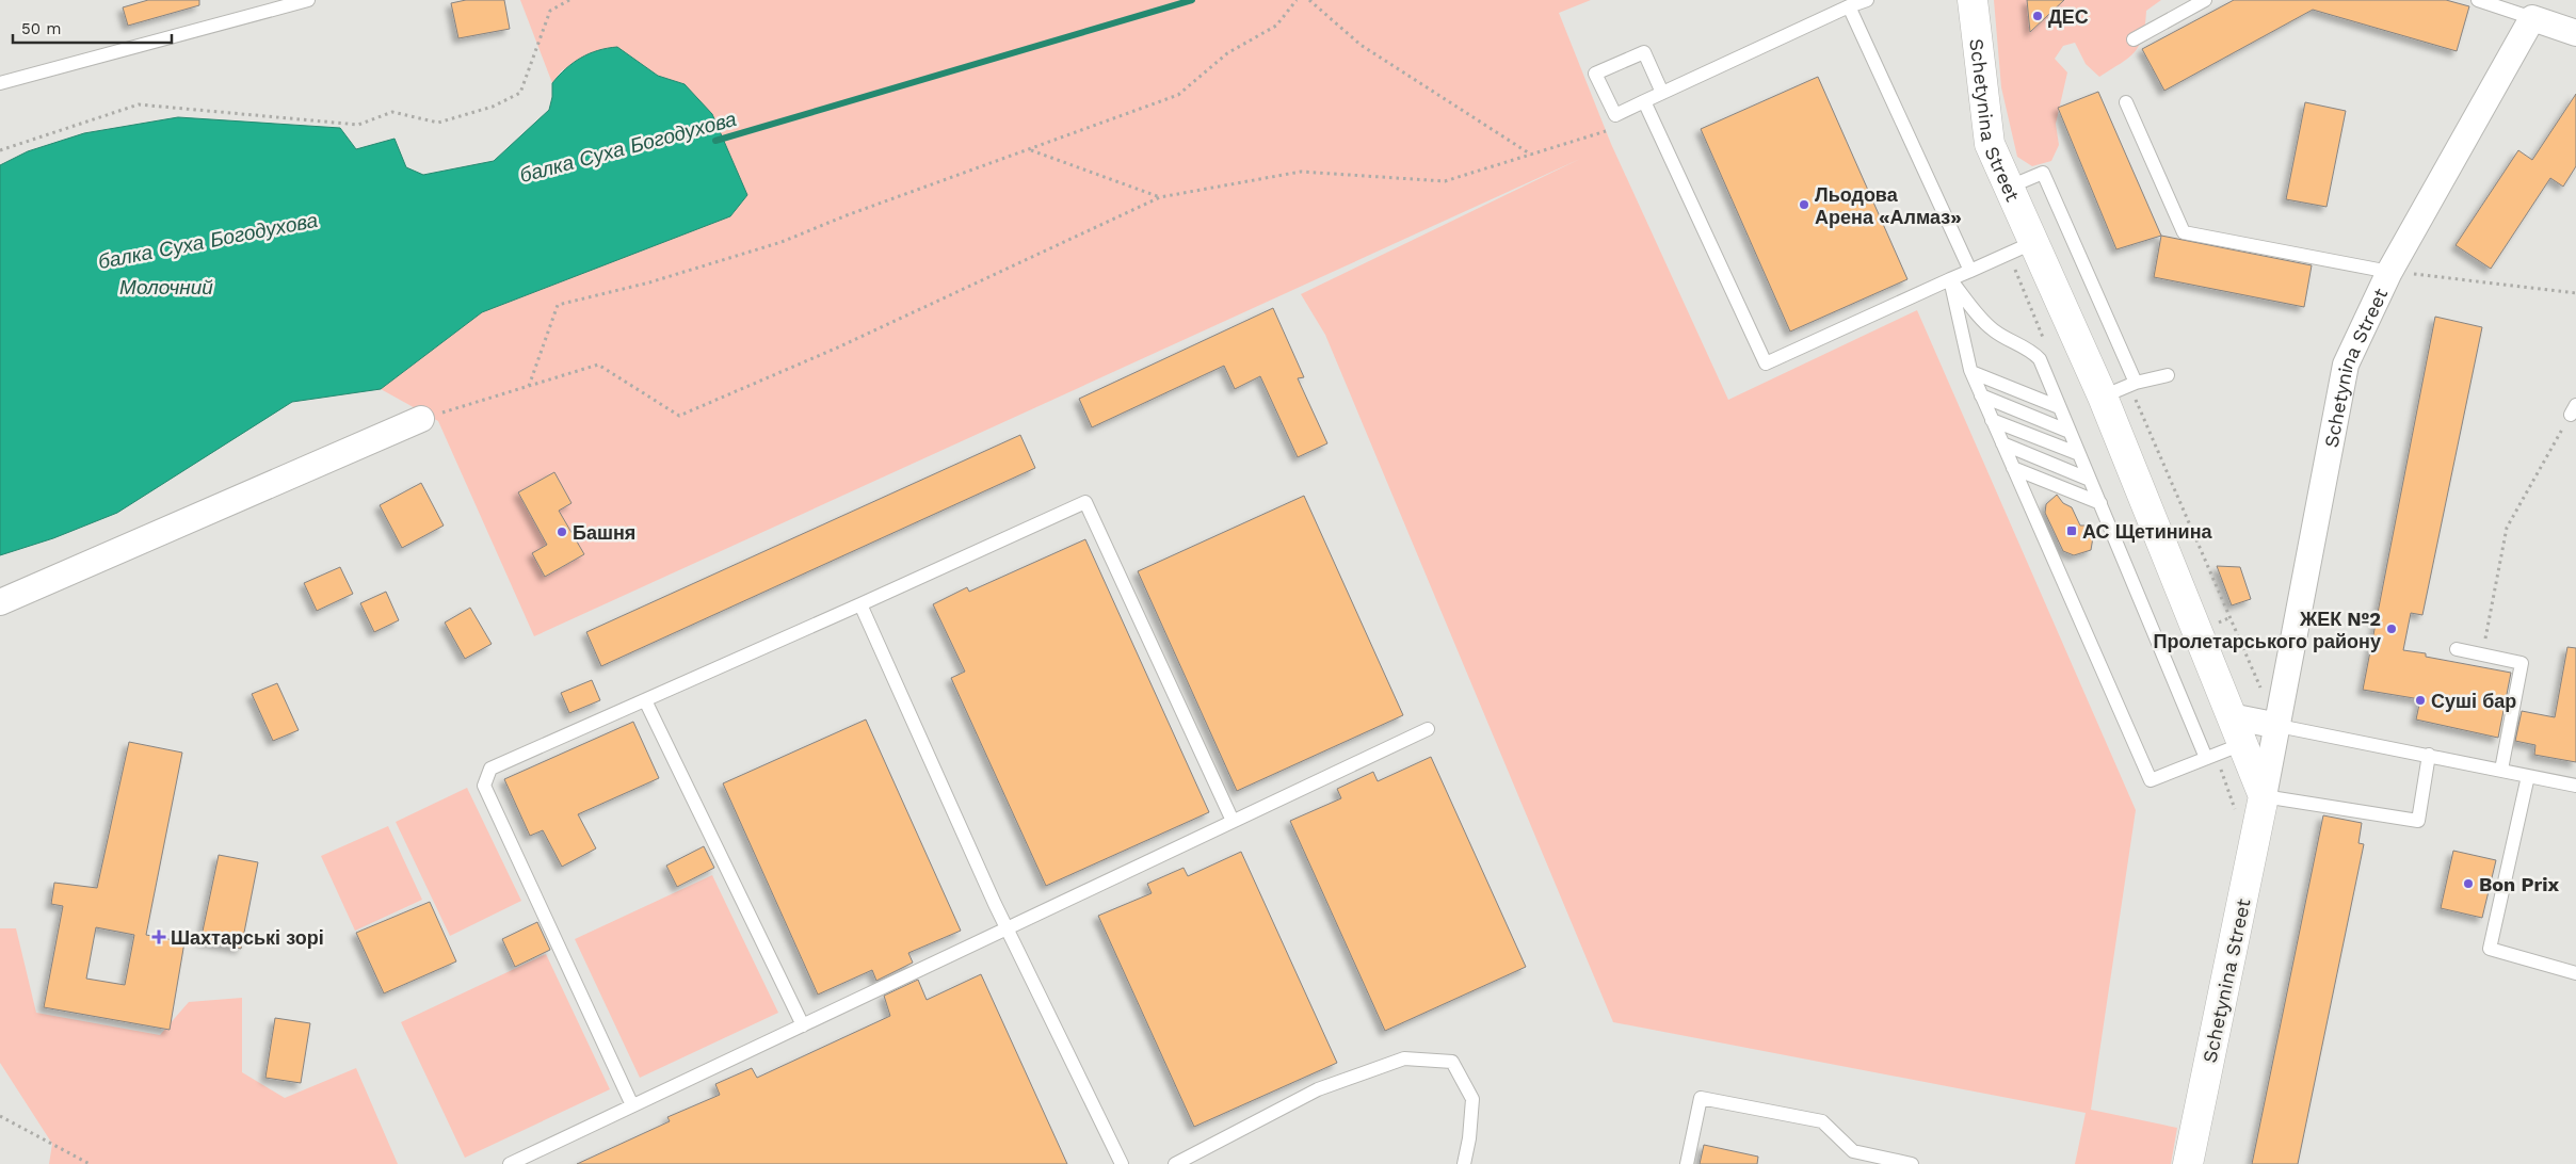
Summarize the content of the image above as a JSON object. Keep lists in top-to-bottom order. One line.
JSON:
{"streets":{"street":["Schetynina Street"]},"water":["балка Суха Богодухова","Молочний"],"places":{"other":["ДЕС","Льодова Арена «Алмаз»","Башня","ЖЕК №2 Пролетарського району","Суші бар","Bon Prix"],"transit":["АС Щетинина"],"health":["Шахтарські зорі"]},"scale_bar":"50 m"}
